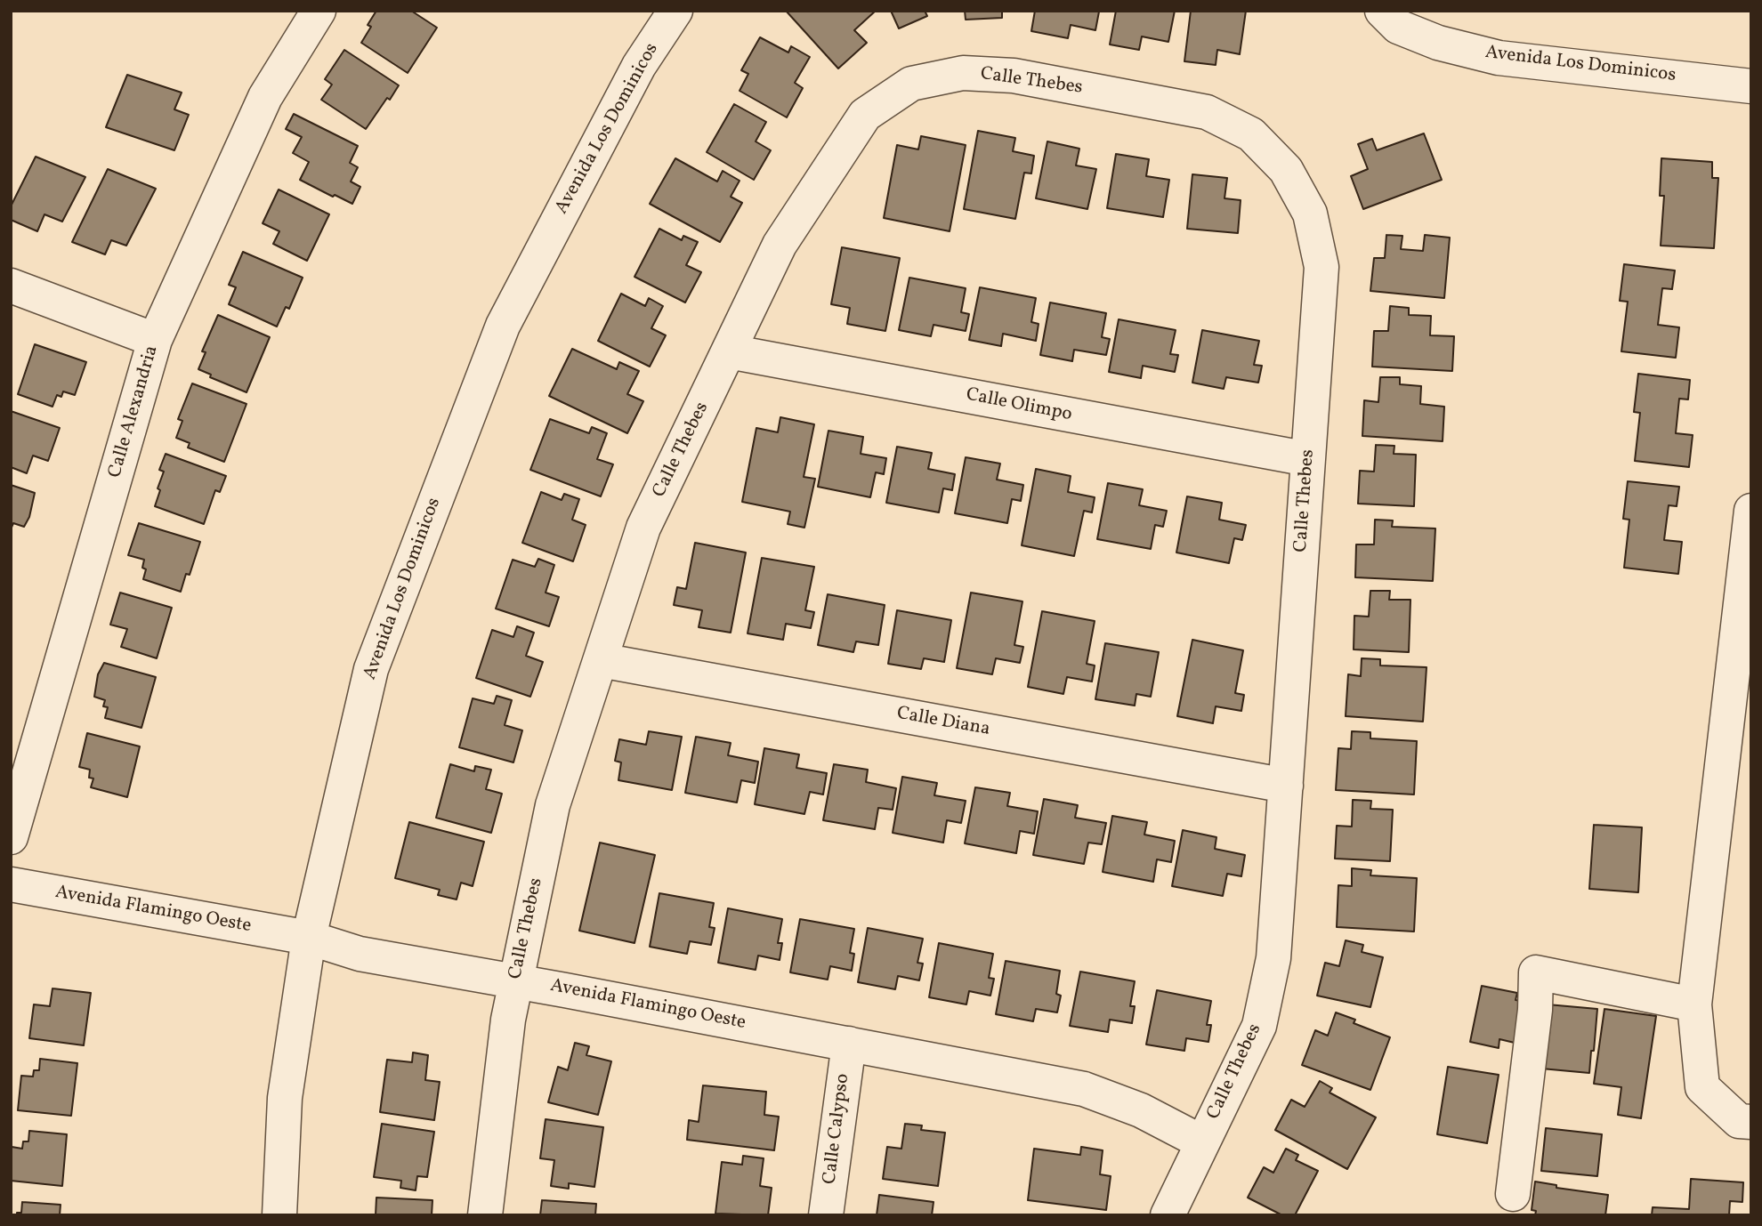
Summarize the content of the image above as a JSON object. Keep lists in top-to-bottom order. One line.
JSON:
{"streets":{"street":["Avenida Los Dominicos","Calle Thebes","Calle Olimpo","Calle Alexandria","Calle Diana","Avenida Flamingo Oeste","Calle Calypso"]},"crossings":[["Avenida Los Dominicos","Avenida Flamingo Oeste"],["Calle Thebes","Calle Olimpo"],["Calle Thebes","Calle Diana"],["Calle Thebes","Avenida Flamingo Oeste"],["Avenida Flamingo Oeste","Calle Calypso"]]}
